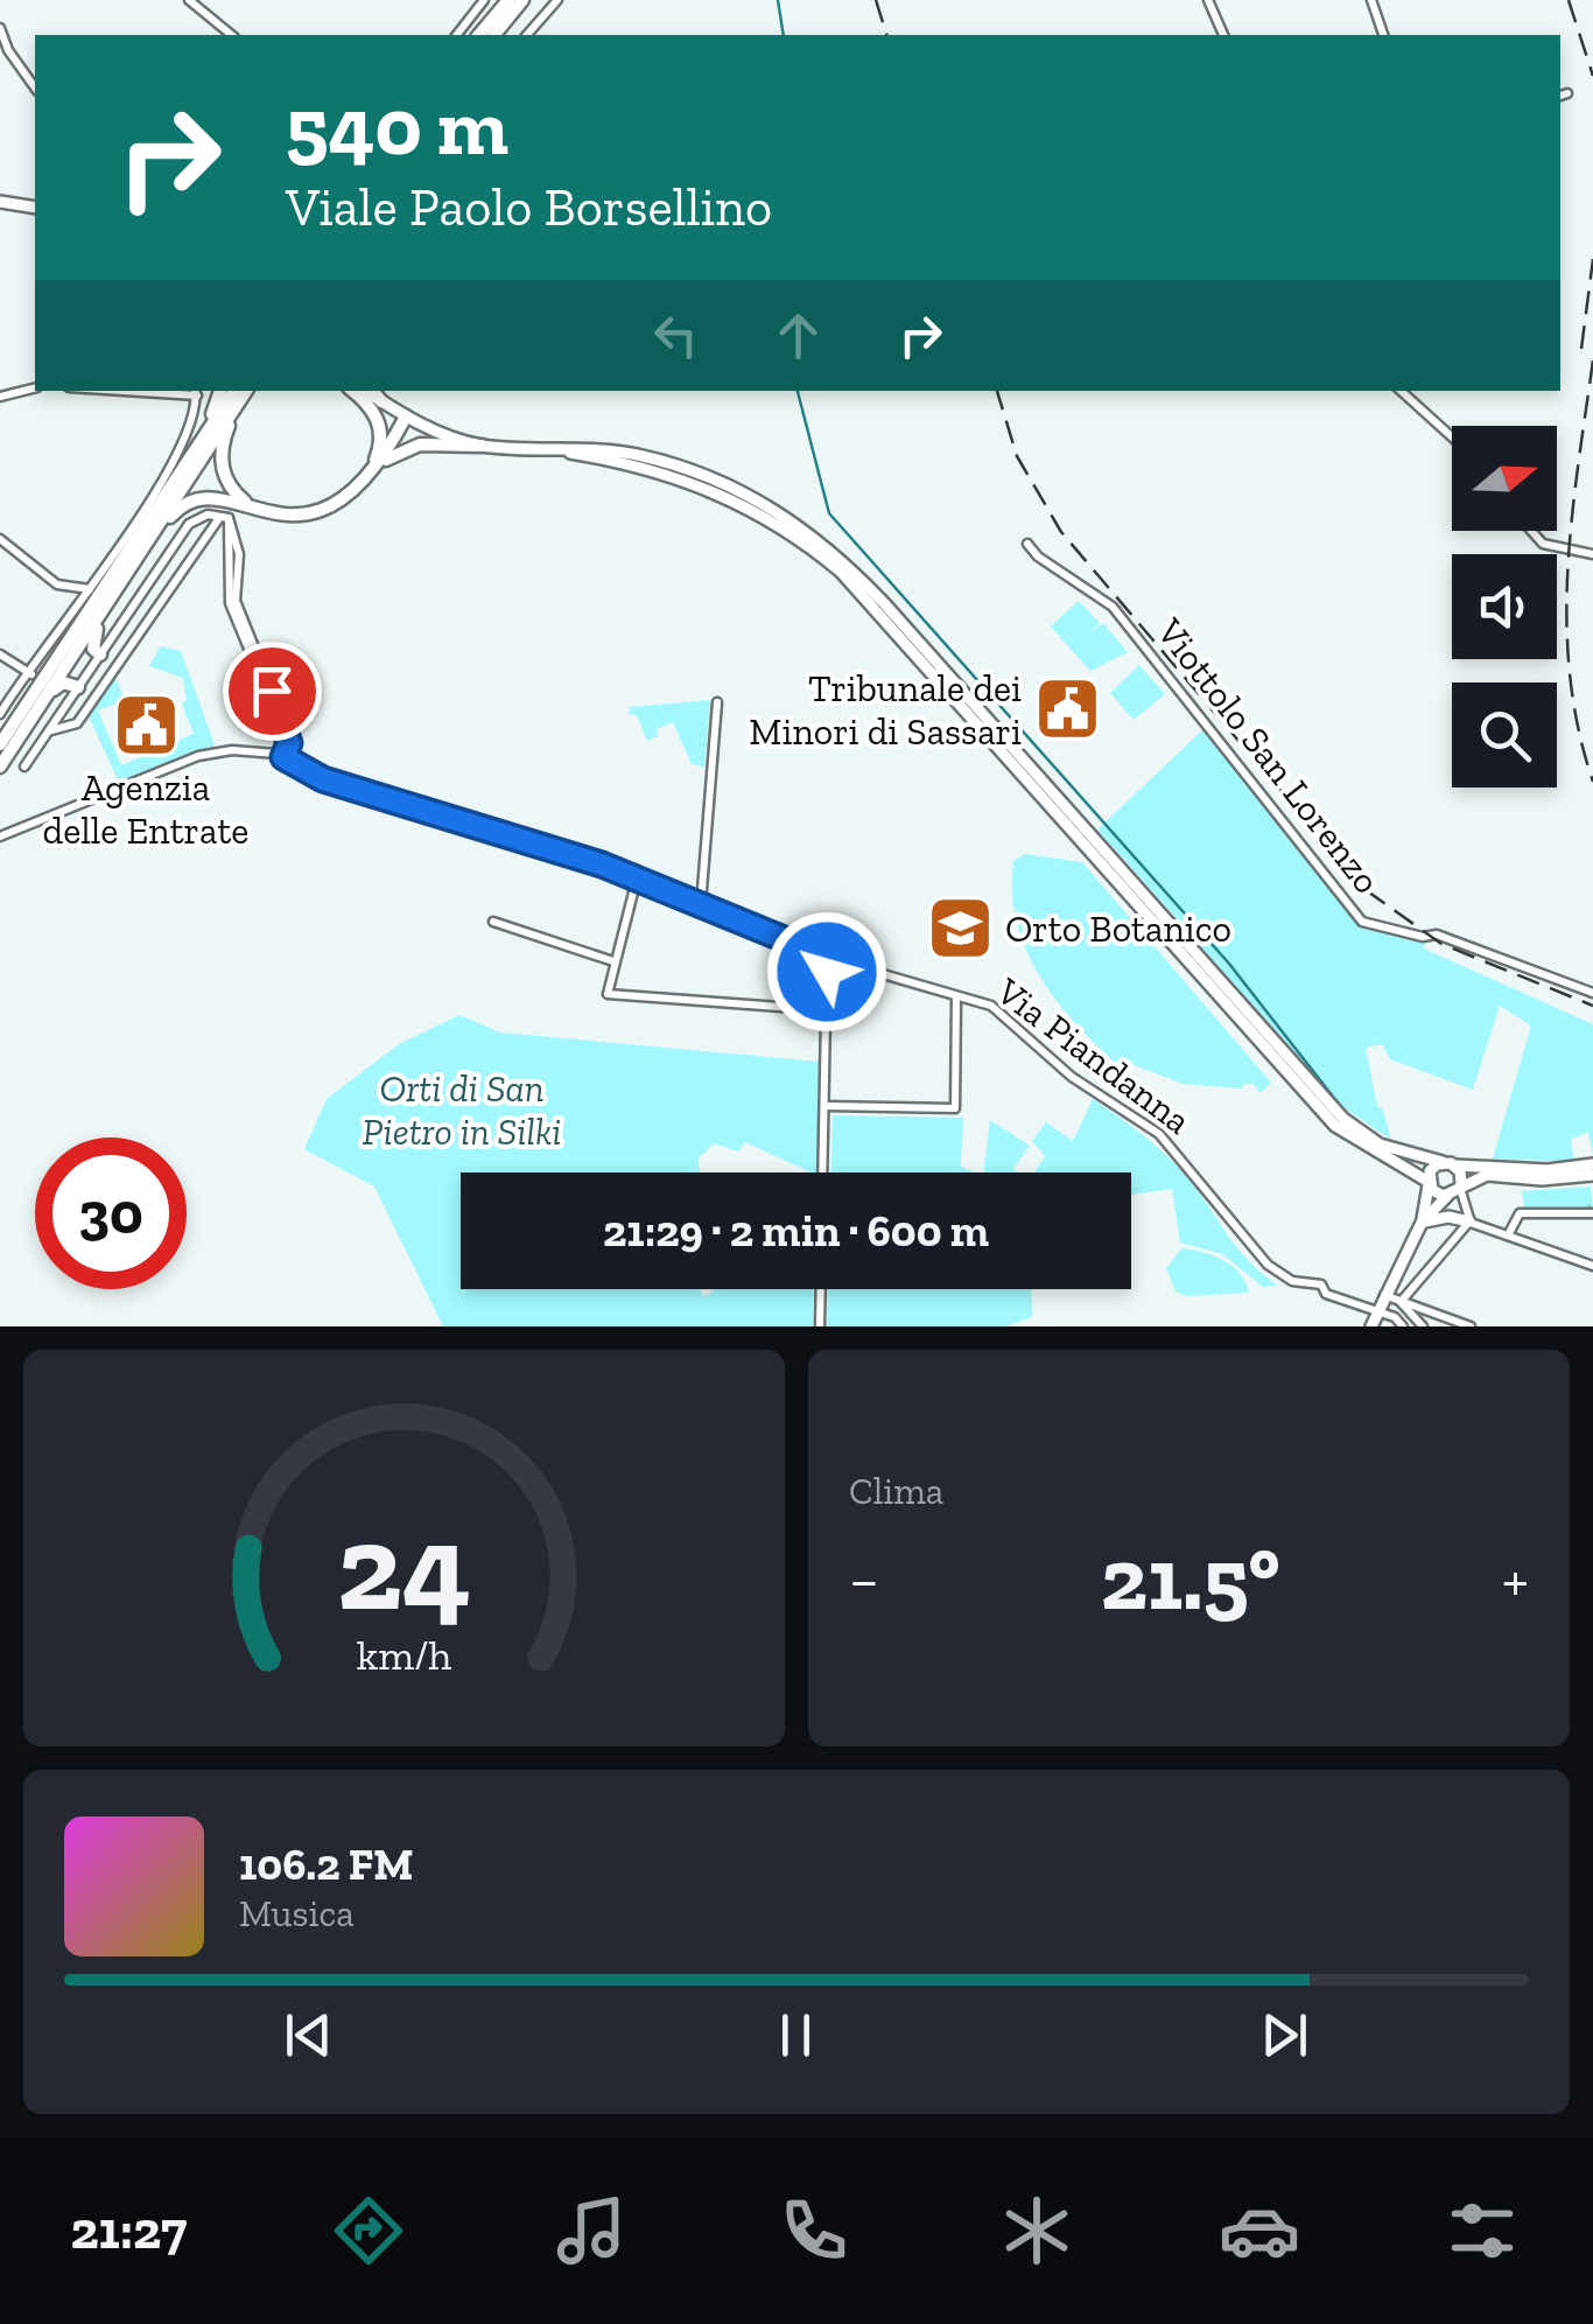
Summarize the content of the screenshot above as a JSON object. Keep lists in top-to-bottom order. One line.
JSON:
{"streets":{"street":["Viottolo San Lorenzo","Via Piandanna"]},"parks":["Orti di San Pietro in Silki"],"places":{"public building":["Tribunale dei Minori di Sassari","Agenzia delle Entrate"],"school or university":["Orto Botanico"]},"north":"right","page":{"turn":["540 m","Viale Paolo Borsellino"],"limit":"30","trip":"21:29 · 2 min · 600 m","tile":"Clima","heat":["−","21.5°","+"],"song":["106.2 FM","Musica"],"tabs":"21:27","gauge":["24","km/h"]}}
